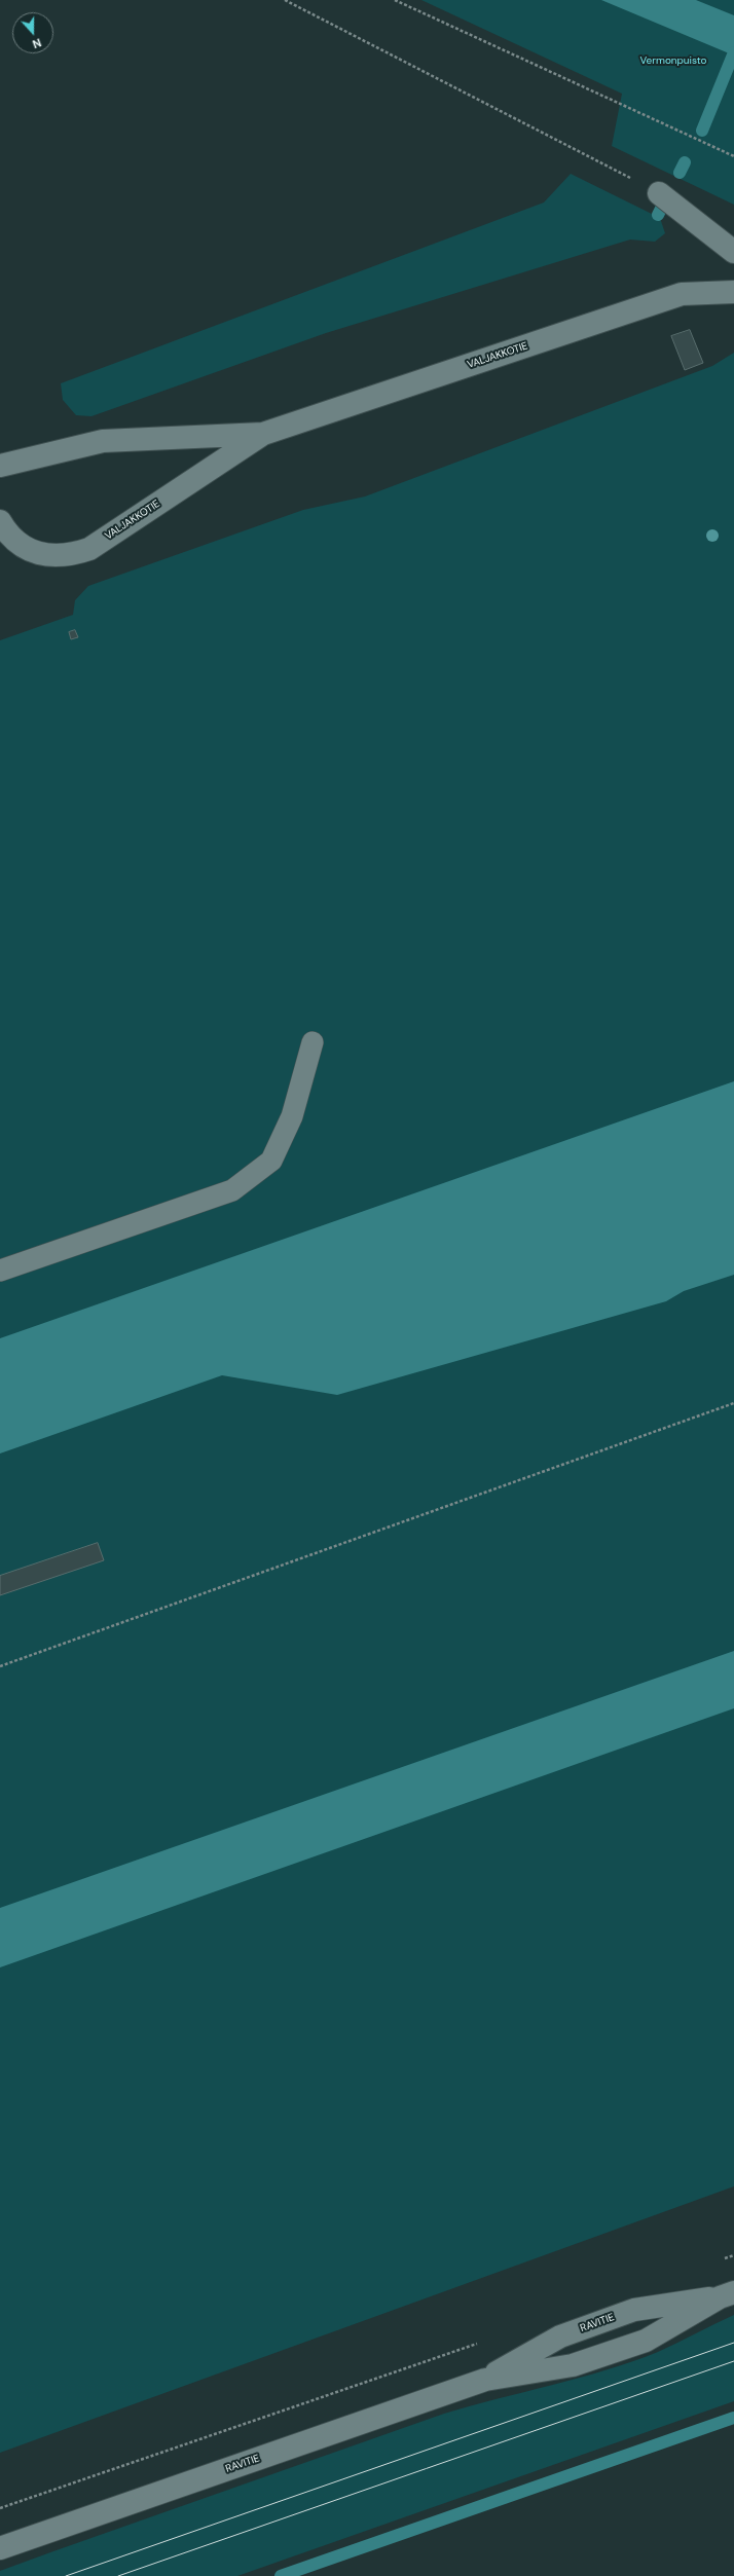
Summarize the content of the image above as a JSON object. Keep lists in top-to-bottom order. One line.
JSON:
{"streets":{"street":["VALJAKKOTIE","RAVITIE"]},"parks":["Vermonpuisto"],"north":"bottom"}
